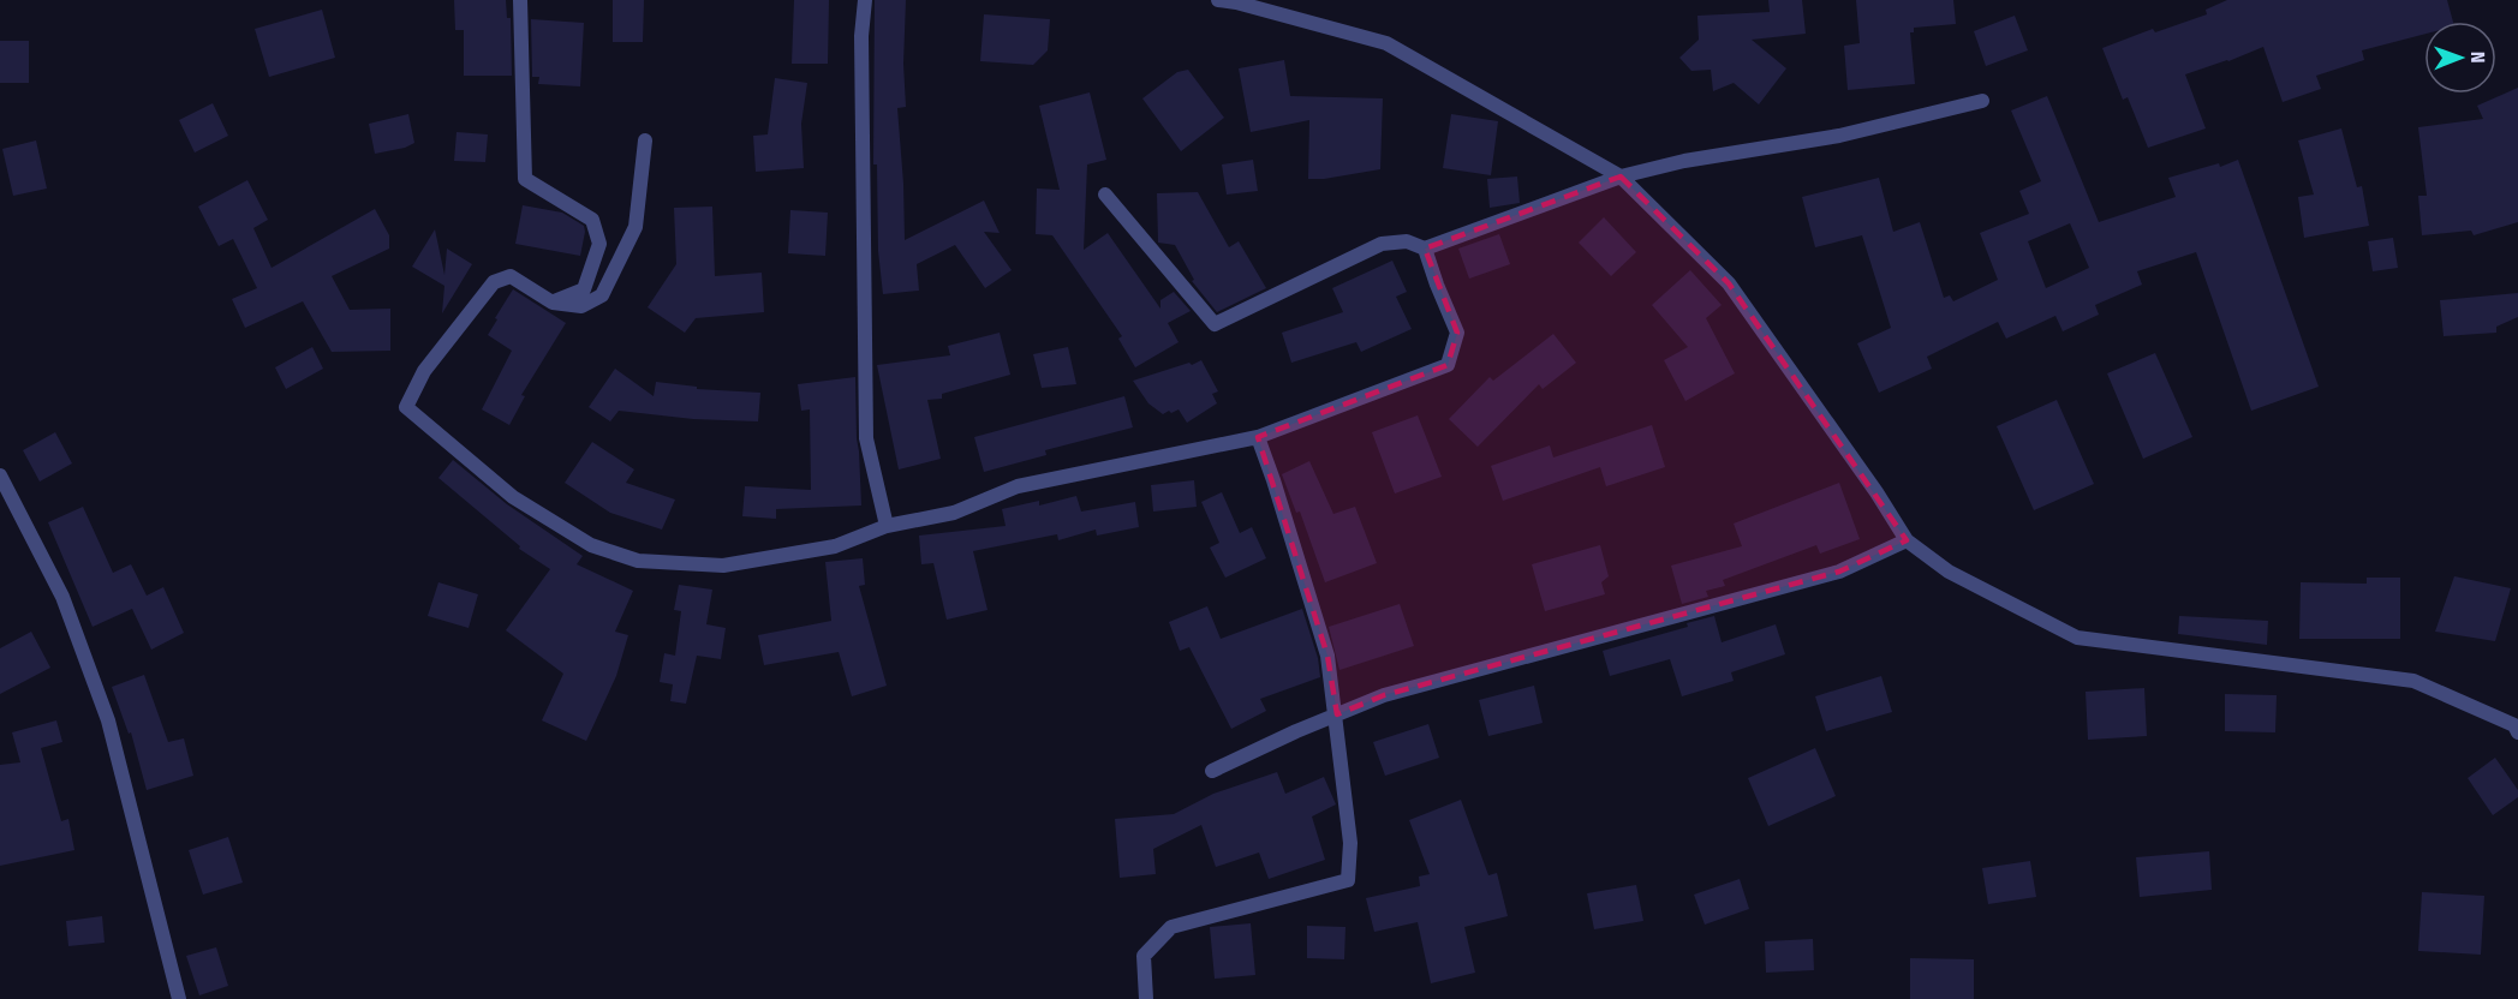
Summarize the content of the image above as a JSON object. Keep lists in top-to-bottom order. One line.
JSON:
{"north":"right"}
